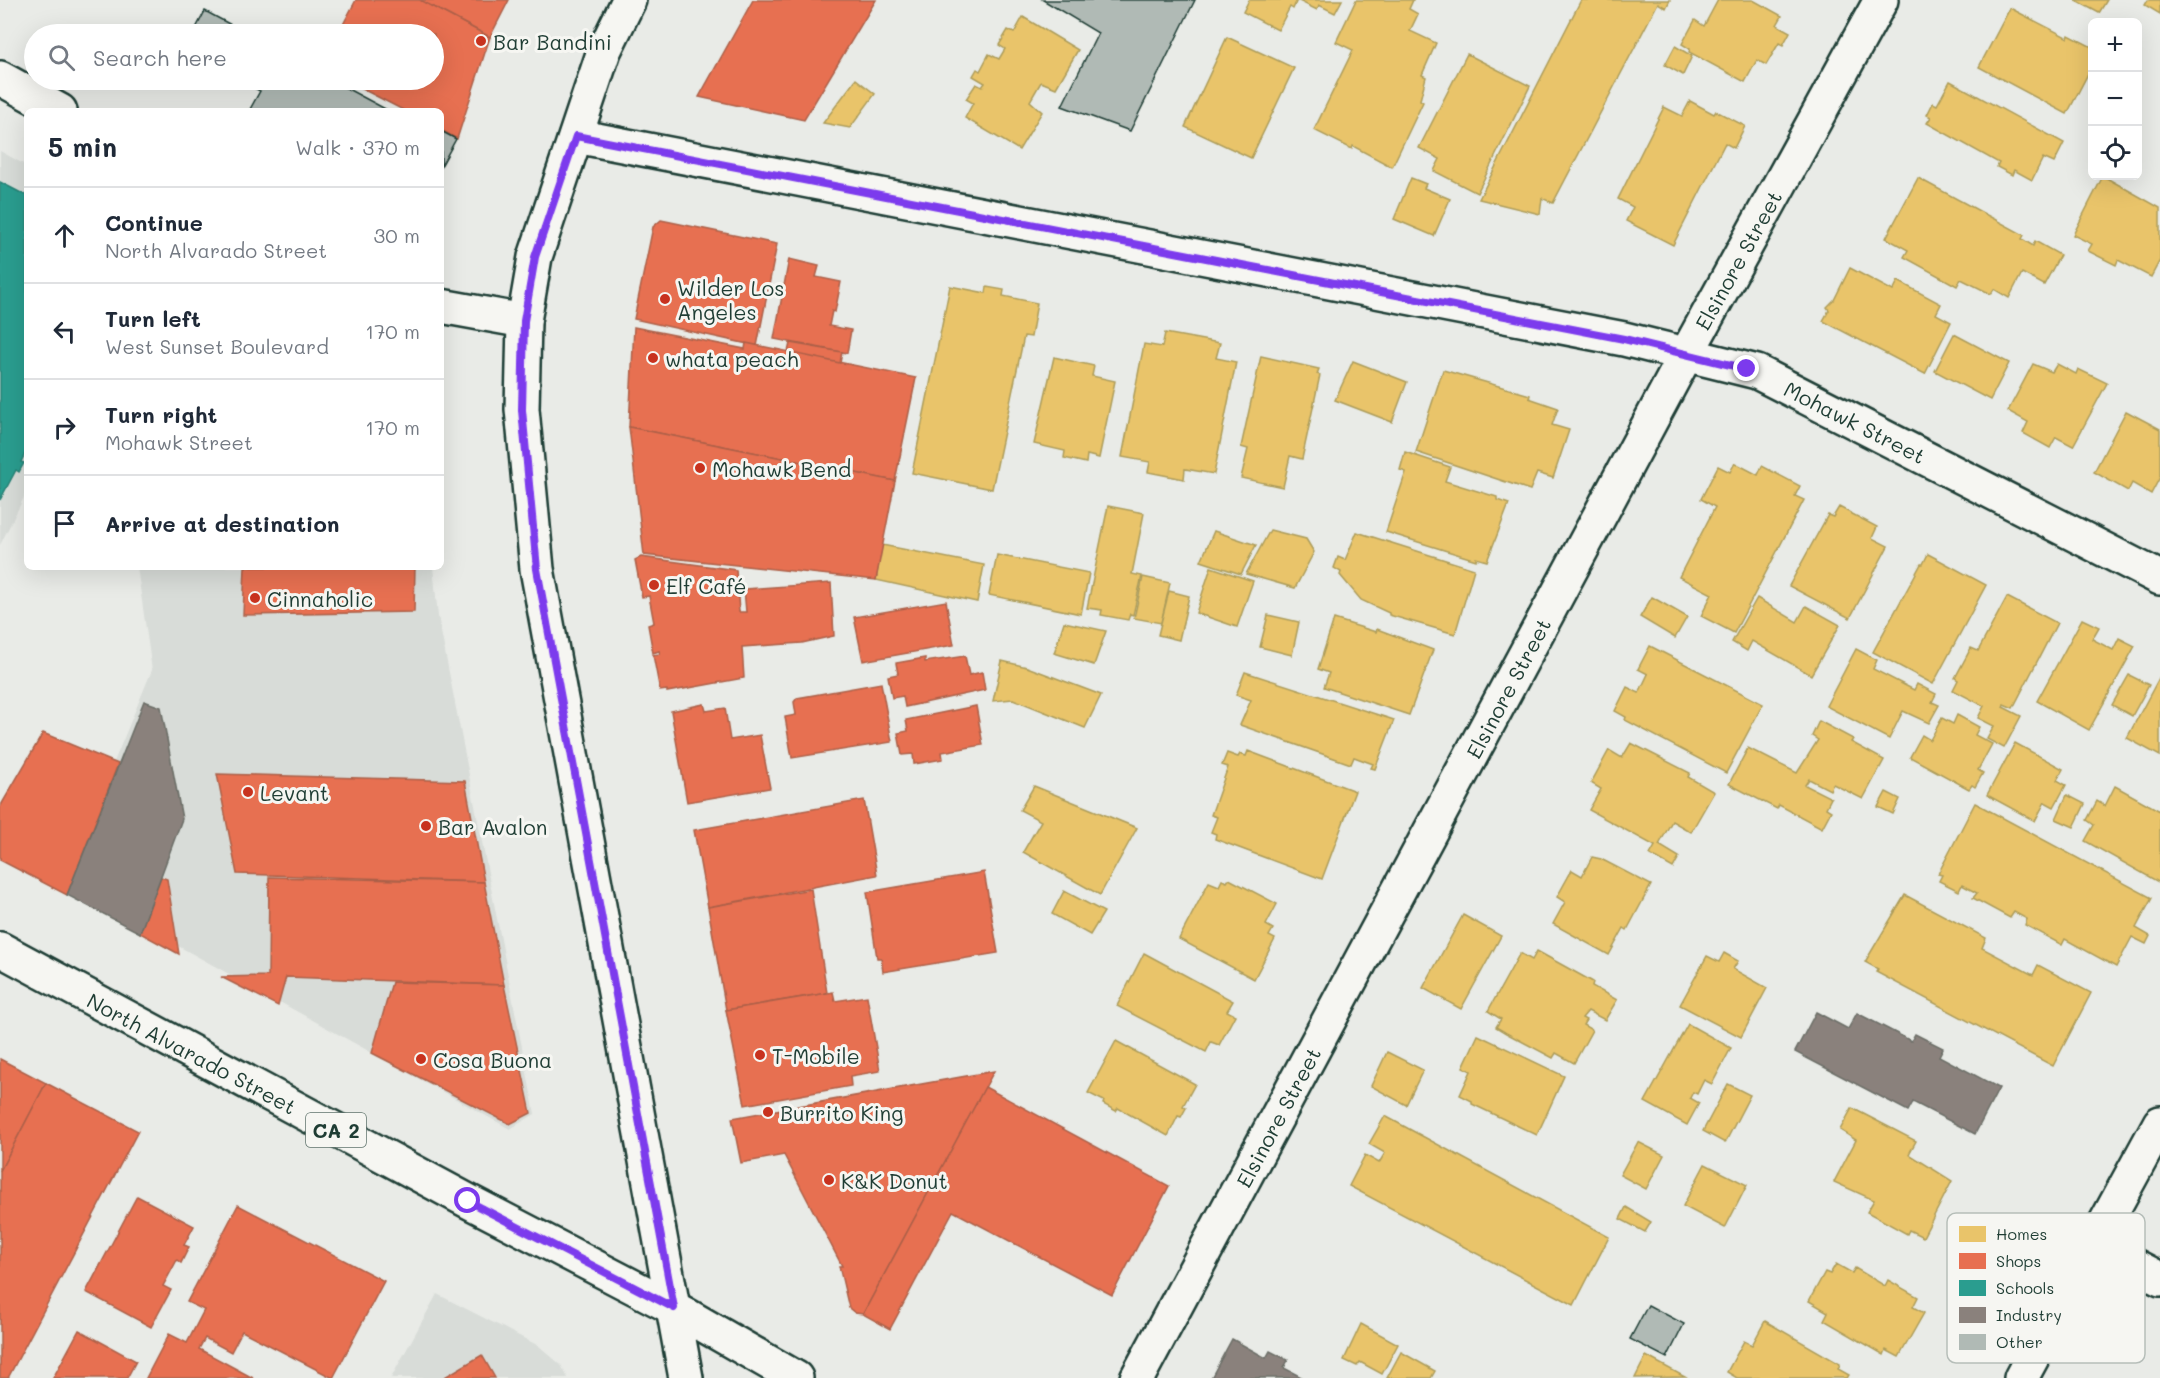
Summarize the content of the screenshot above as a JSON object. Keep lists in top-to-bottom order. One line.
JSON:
{"streets":{"street":["Elsinore Street","Mohawk Street","North Alvarado Street","CA 2"]},"crossings":[["Elsinore Street","Mohawk Street"]],"places":["Bar Bandini","Wilder Los Angeles","whata peach","Mohawk Bend","Elf Café","Cinnaholic","Levant","Bar Avalon","T-Mobile","Cosa Buona","Burrito King","K&K Donut"],"legend":["Homes","Shops","Schools","Industry","Other"],"page":{"map_buttons":["+","−"],"search":"Search here","heading":["5 min","Walk · 370 m"],"list":[["Continue","North Alvarado Street","30 m"],["Turn left","West Sunset Boulevard","170 m"],["Turn right","Mohawk Street","170 m"],"Arrive at destination"]}}
